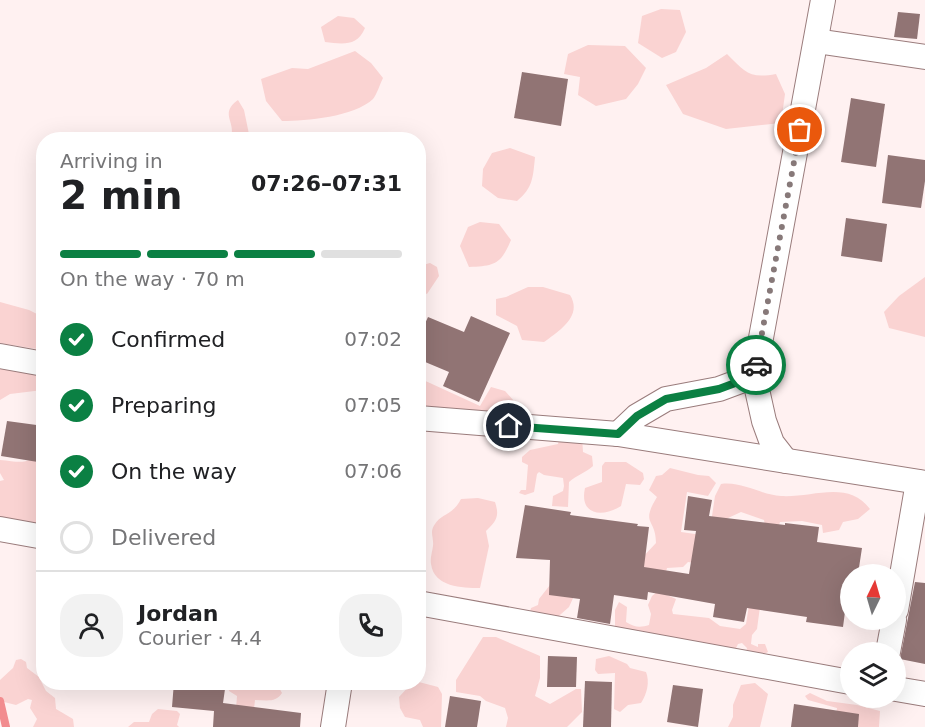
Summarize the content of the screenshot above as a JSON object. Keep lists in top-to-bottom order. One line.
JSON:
{"north":"top","page":{"heading":["2 min","Arriving in","07:26–07:31"],"panel":["Jordan","Courier · 4.4"],"bar":"On the way · 70 m","list":[["Confirmed","07:02"],["Preparing","07:05"],["On the way","07:06"],"Delivered"]}}
